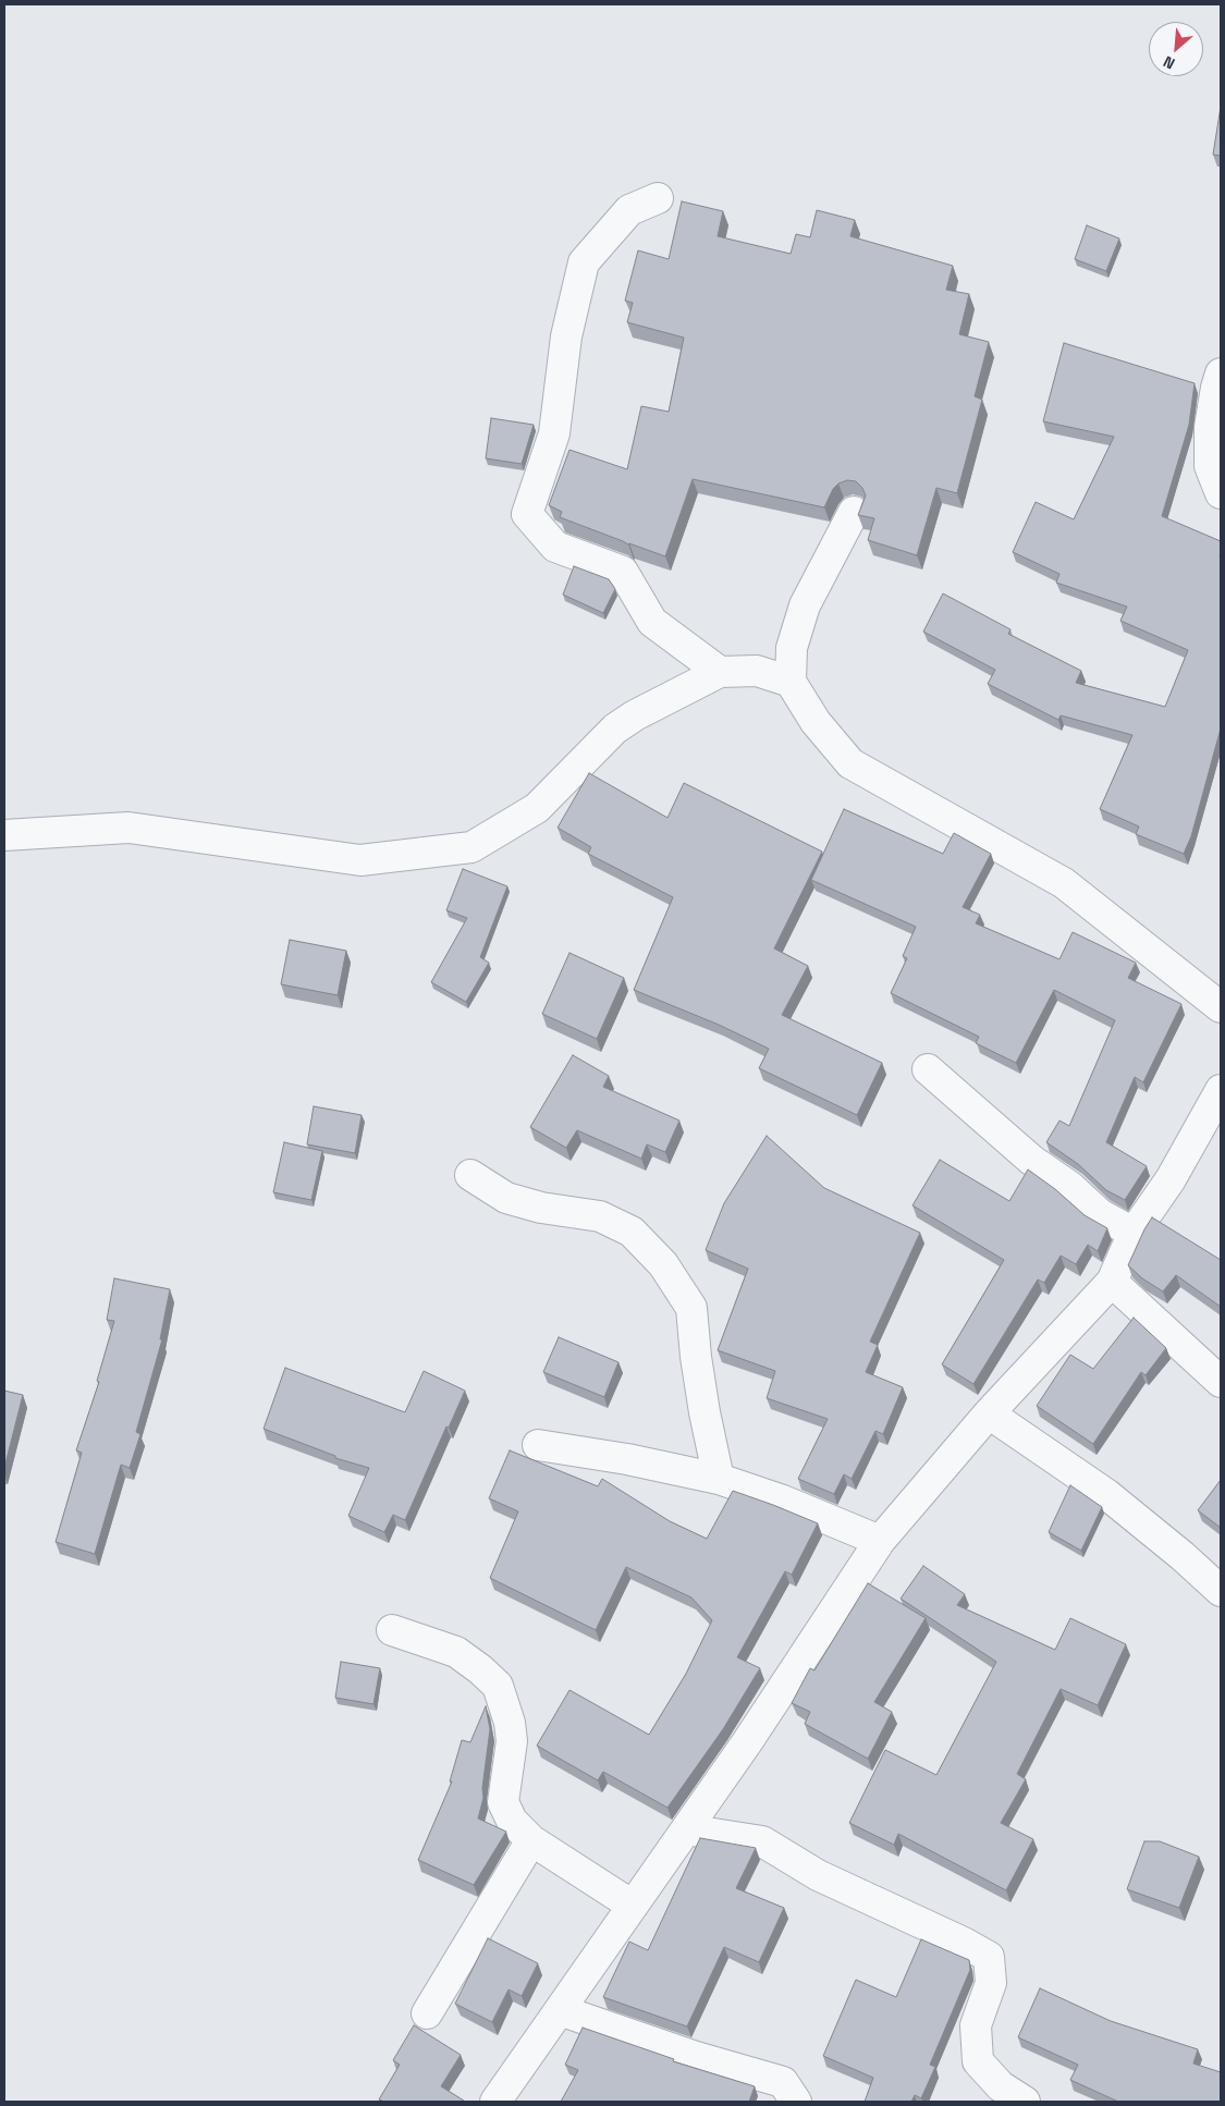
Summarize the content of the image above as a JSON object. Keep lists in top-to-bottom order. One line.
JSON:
{"north":"bottom left"}
